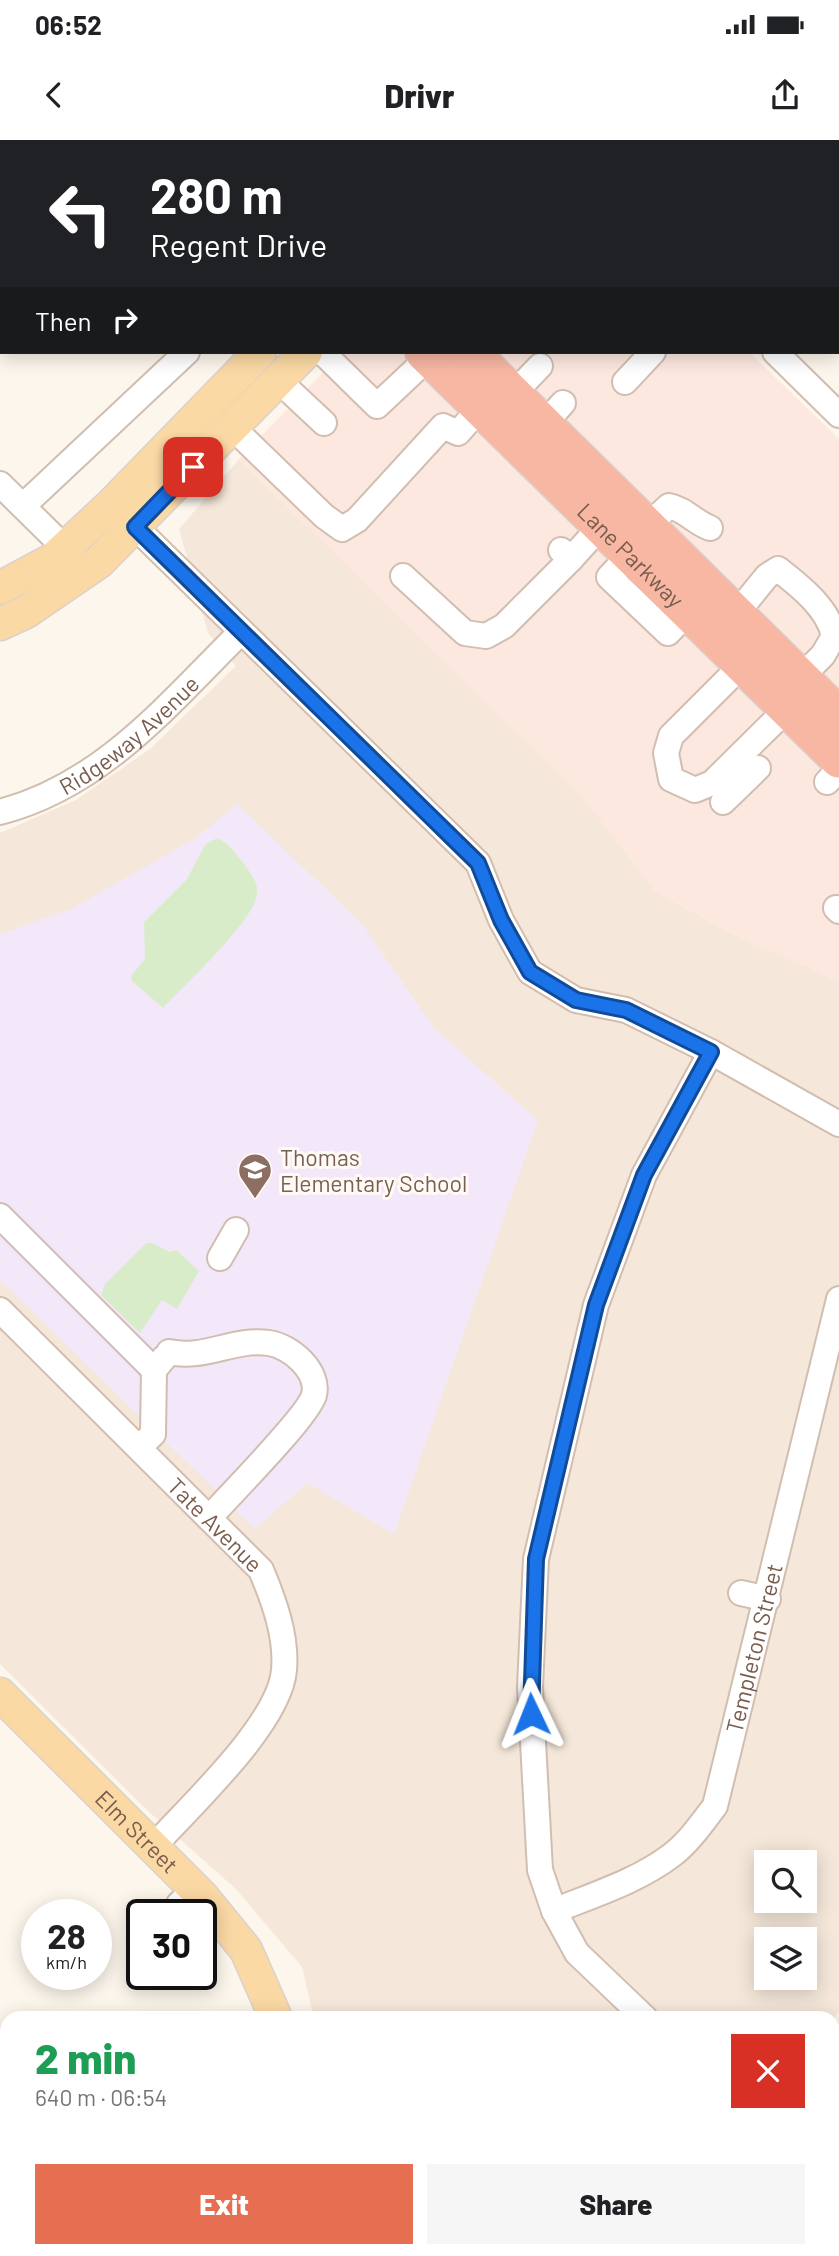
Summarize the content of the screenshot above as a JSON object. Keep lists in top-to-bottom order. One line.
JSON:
{"streets":{"highway":["Lane Parkway"],"main road":["Elm Street"],"street":["Ridgeway Avenue","Tate Avenue","Templeton Street"]},"crossings":[["Tate Avenue","Elm Street"]],"places":{"school or university":["Thomas Elementary School"]},"page":{"status":"06:52","header":"Drivr","turn":["280 m","Regent Drive"],"then":"Then","speed":"28 km/h","limit":"30","heading":["2 min","640 m · 06:54"],"buttons":["Exit","Share"]}}
